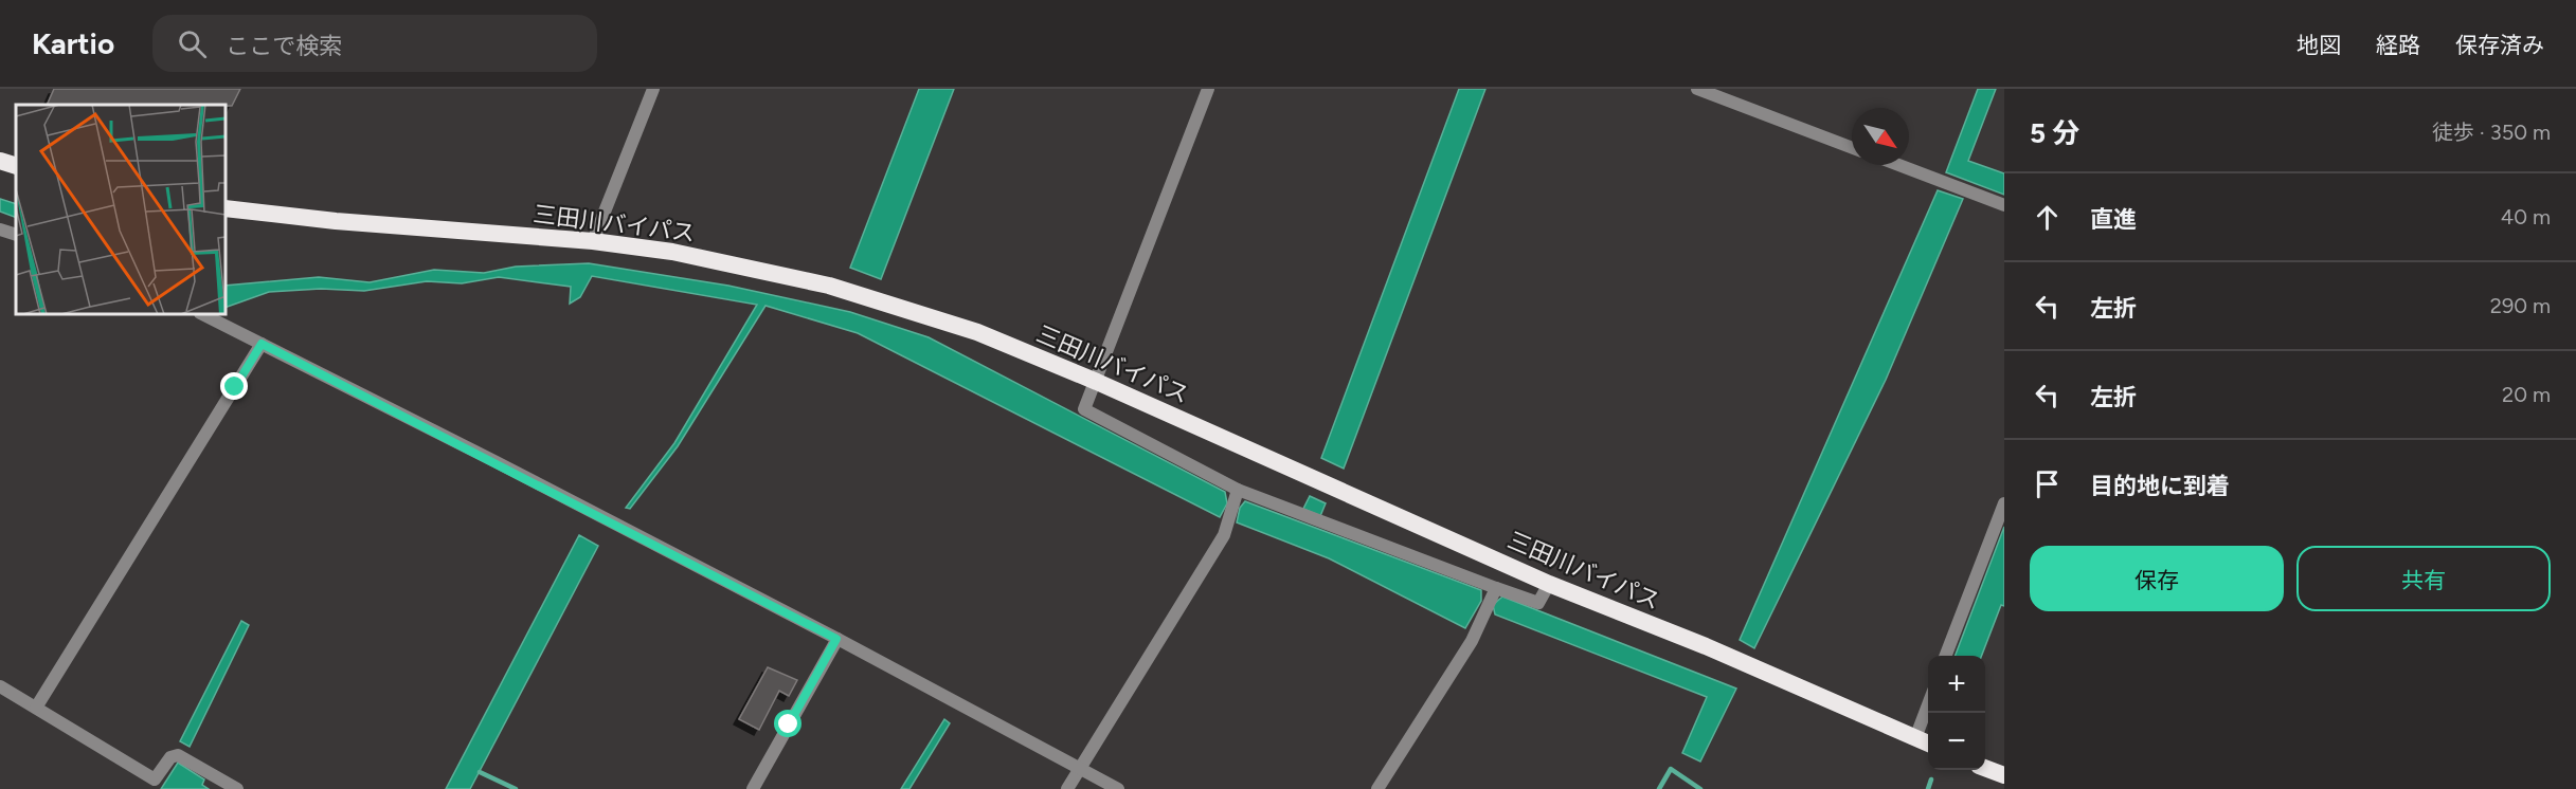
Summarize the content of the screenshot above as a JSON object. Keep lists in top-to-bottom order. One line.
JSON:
{"streets":{"highway":["三田川バイパス"]},"north":"bottom right","page":{"header":"Kartio","search":"ここで検索","nav":["地図","経路","保存済み"],"heading":["5 分","徒歩 · 350 m"],"list":[["直進","40 m"],["左折","290 m"],["左折","20 m"],"目的地に到着"],"buttons":["保存","共有"],"map_buttons":["+","−"]}}
